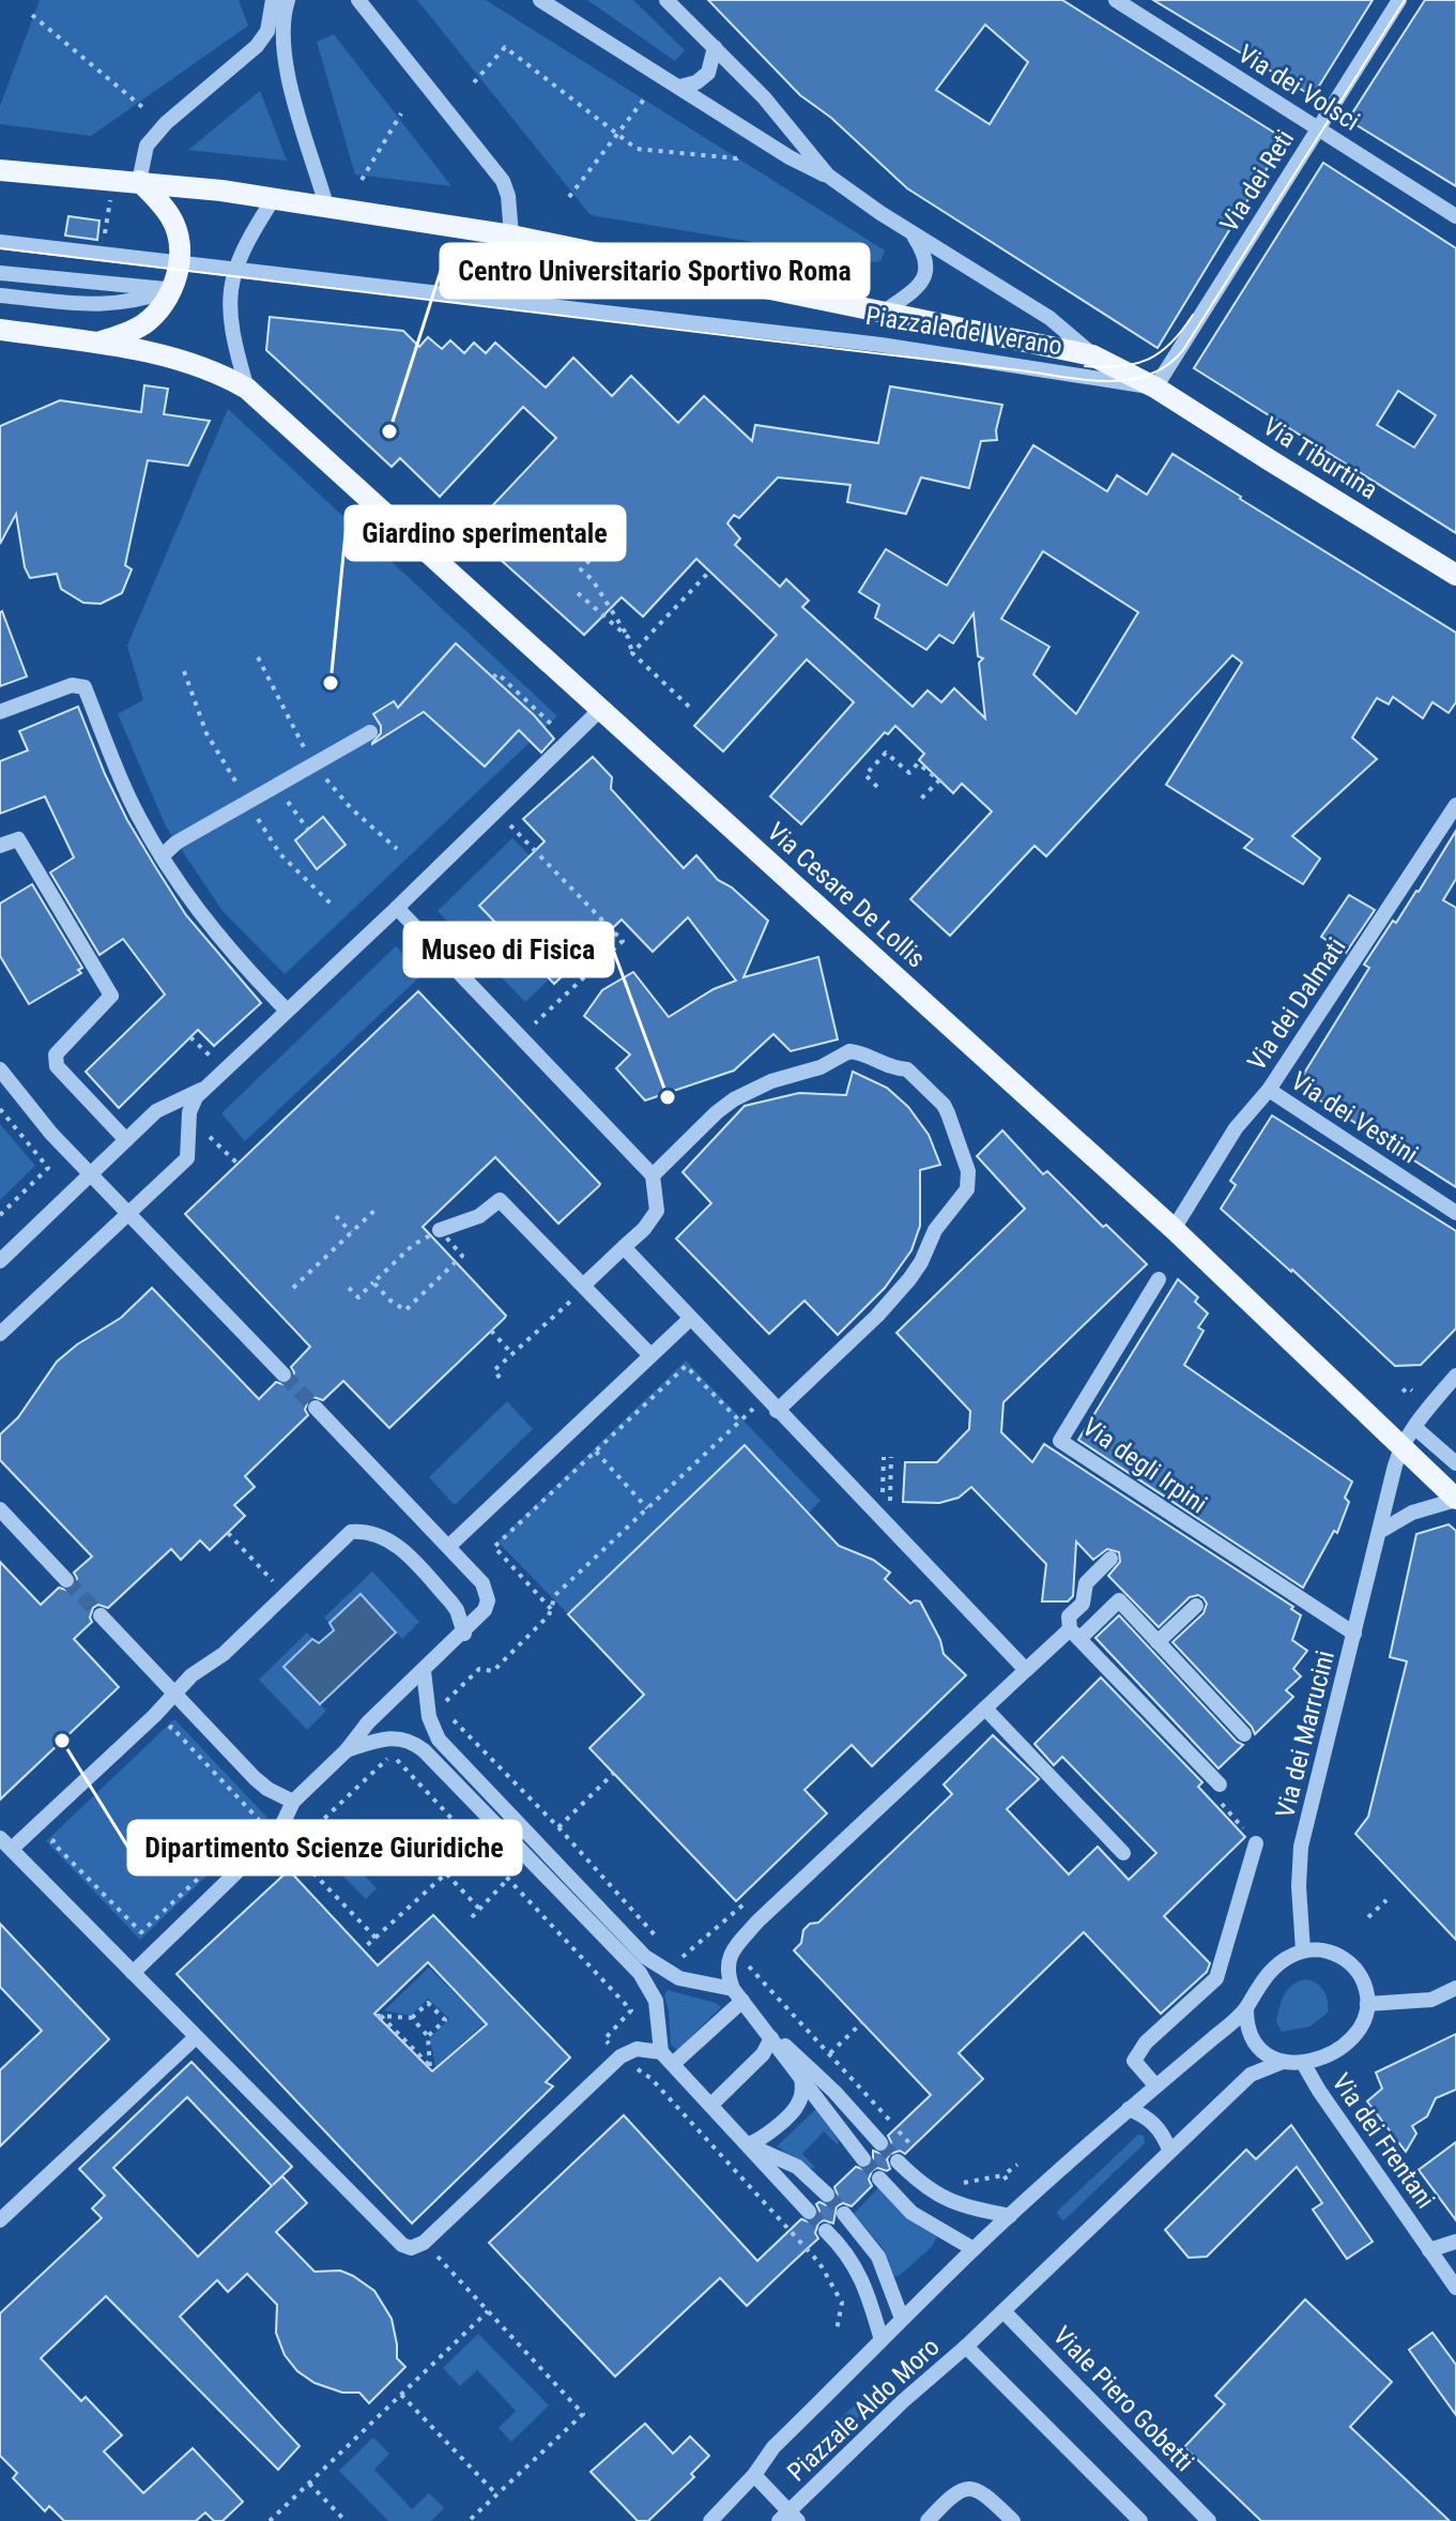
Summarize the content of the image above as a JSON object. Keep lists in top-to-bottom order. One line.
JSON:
{"streets":{"main road":["Piazzale del Verano","Via Tiburtina","Via Cesare De Lollis"],"street":["Via dei Volsci","Via dei Reti","Via dei Dalmati","Via dei Vestini","Via degli Irpini","Via dei Marrucini","Via dei Frentani","Viale Piero Gobetti","Piazzale Aldo Moro"]},"crossings":[["Via dei Volsci","Via dei Reti"],["Via dei Reti","Piazzale del Verano"],["Via dei Reti","Via Tiburtina"],["Piazzale del Verano","Via Tiburtina"],["Via Cesare De Lollis","Via dei Dalmati"],["Via Cesare De Lollis","Via dei Marrucini"],["Via dei Dalmati","Via dei Vestini"],["Via degli Irpini","Via dei Marrucini"],["Via dei Marrucini","Via dei Frentani"],["Via dei Marrucini","Piazzale Aldo Moro"],["Via dei Frentani","Piazzale Aldo Moro"],["Viale Piero Gobetti","Piazzale Aldo Moro"]],"places":["Centro Universitario Sportivo Roma","Giardino sperimentale","Museo di Fisica","Dipartimento Scienze Giuridiche"]}
